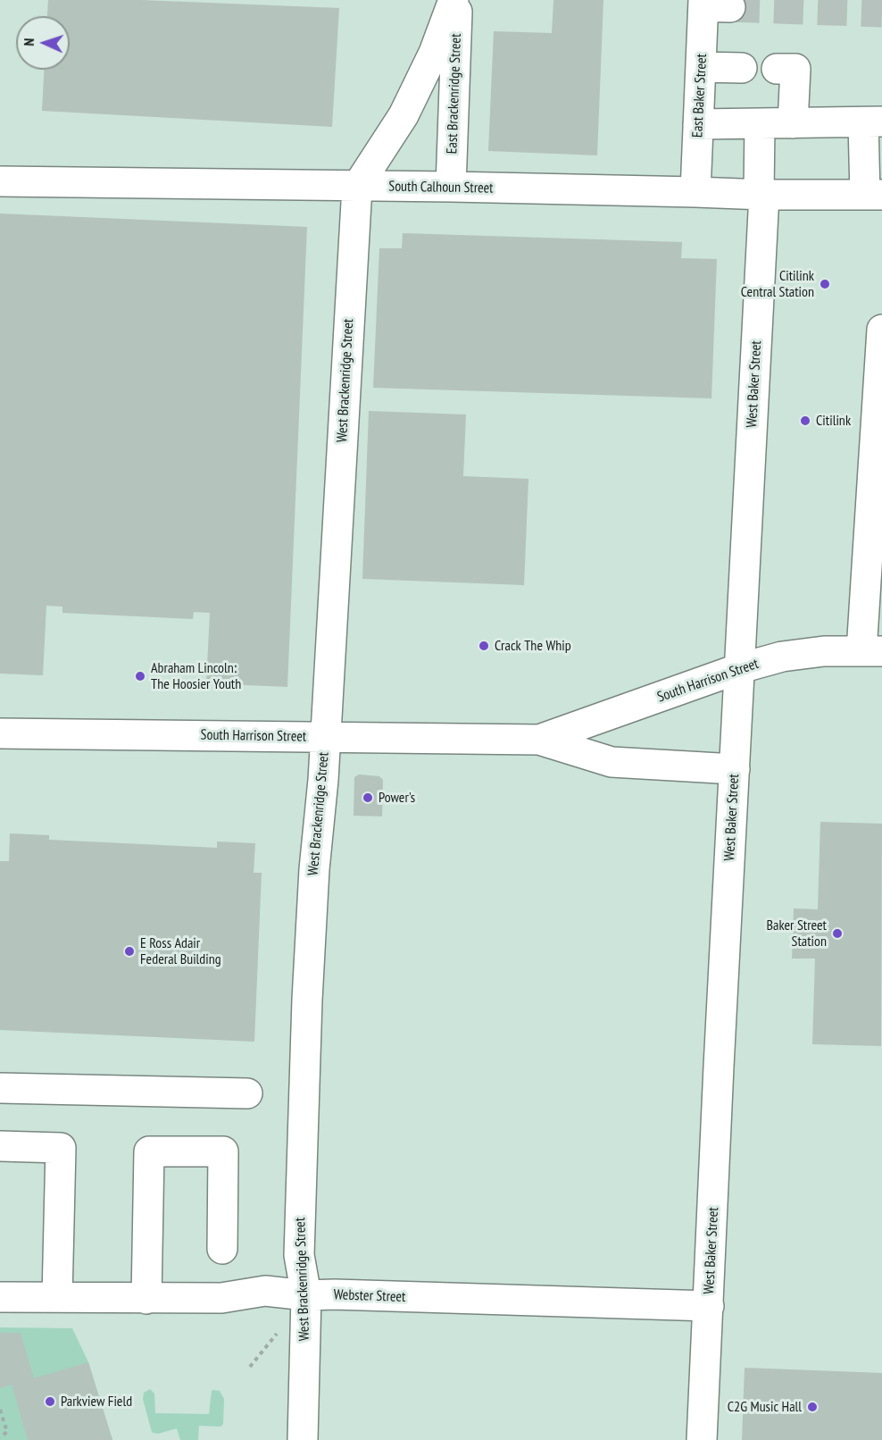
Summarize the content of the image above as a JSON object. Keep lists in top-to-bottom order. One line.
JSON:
{"streets":{"street":["East Brackenridge Street","East Baker Street","South Calhoun Street","West Brackenridge Street","West Baker Street","South Harrison Street","Webster Street"]},"crossings":[["East Brackenridge Street","South Calhoun Street"],["East Baker Street","South Calhoun Street"],["South Calhoun Street","West Brackenridge Street"],["South Calhoun Street","West Baker Street"],["West Brackenridge Street","South Harrison Street"],["West Brackenridge Street","Webster Street"],["West Baker Street","South Harrison Street"],["West Baker Street","Webster Street"]],"places":["Citilink Central Station","Citilink","Crack The Whip","Abraham Lincoln: The Hoosier Youth","Power's","Baker Street Station","E Ross Adair Federal Building","Parkview Field","C2G Music Hall"],"north":"left"}
